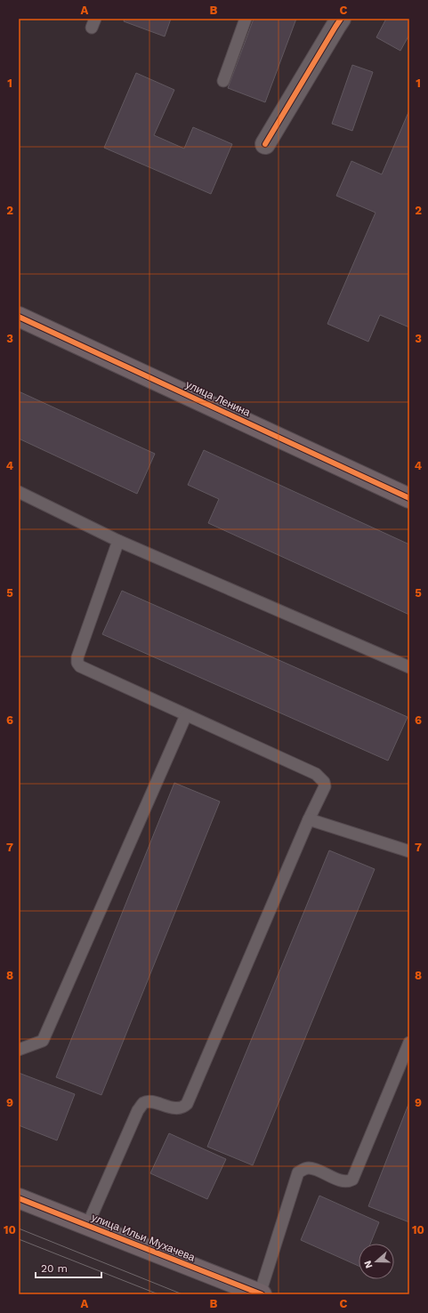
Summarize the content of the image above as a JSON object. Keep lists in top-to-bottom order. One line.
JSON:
{"streets":{"street":["улица Ленина","улица Ильи Мухачева"]},"scale_bar":"20 m","north":"left","grid":{"columns":["A","B","C"],"rows":["1","2","3","4","5","6","7","8","9","10"]}}
